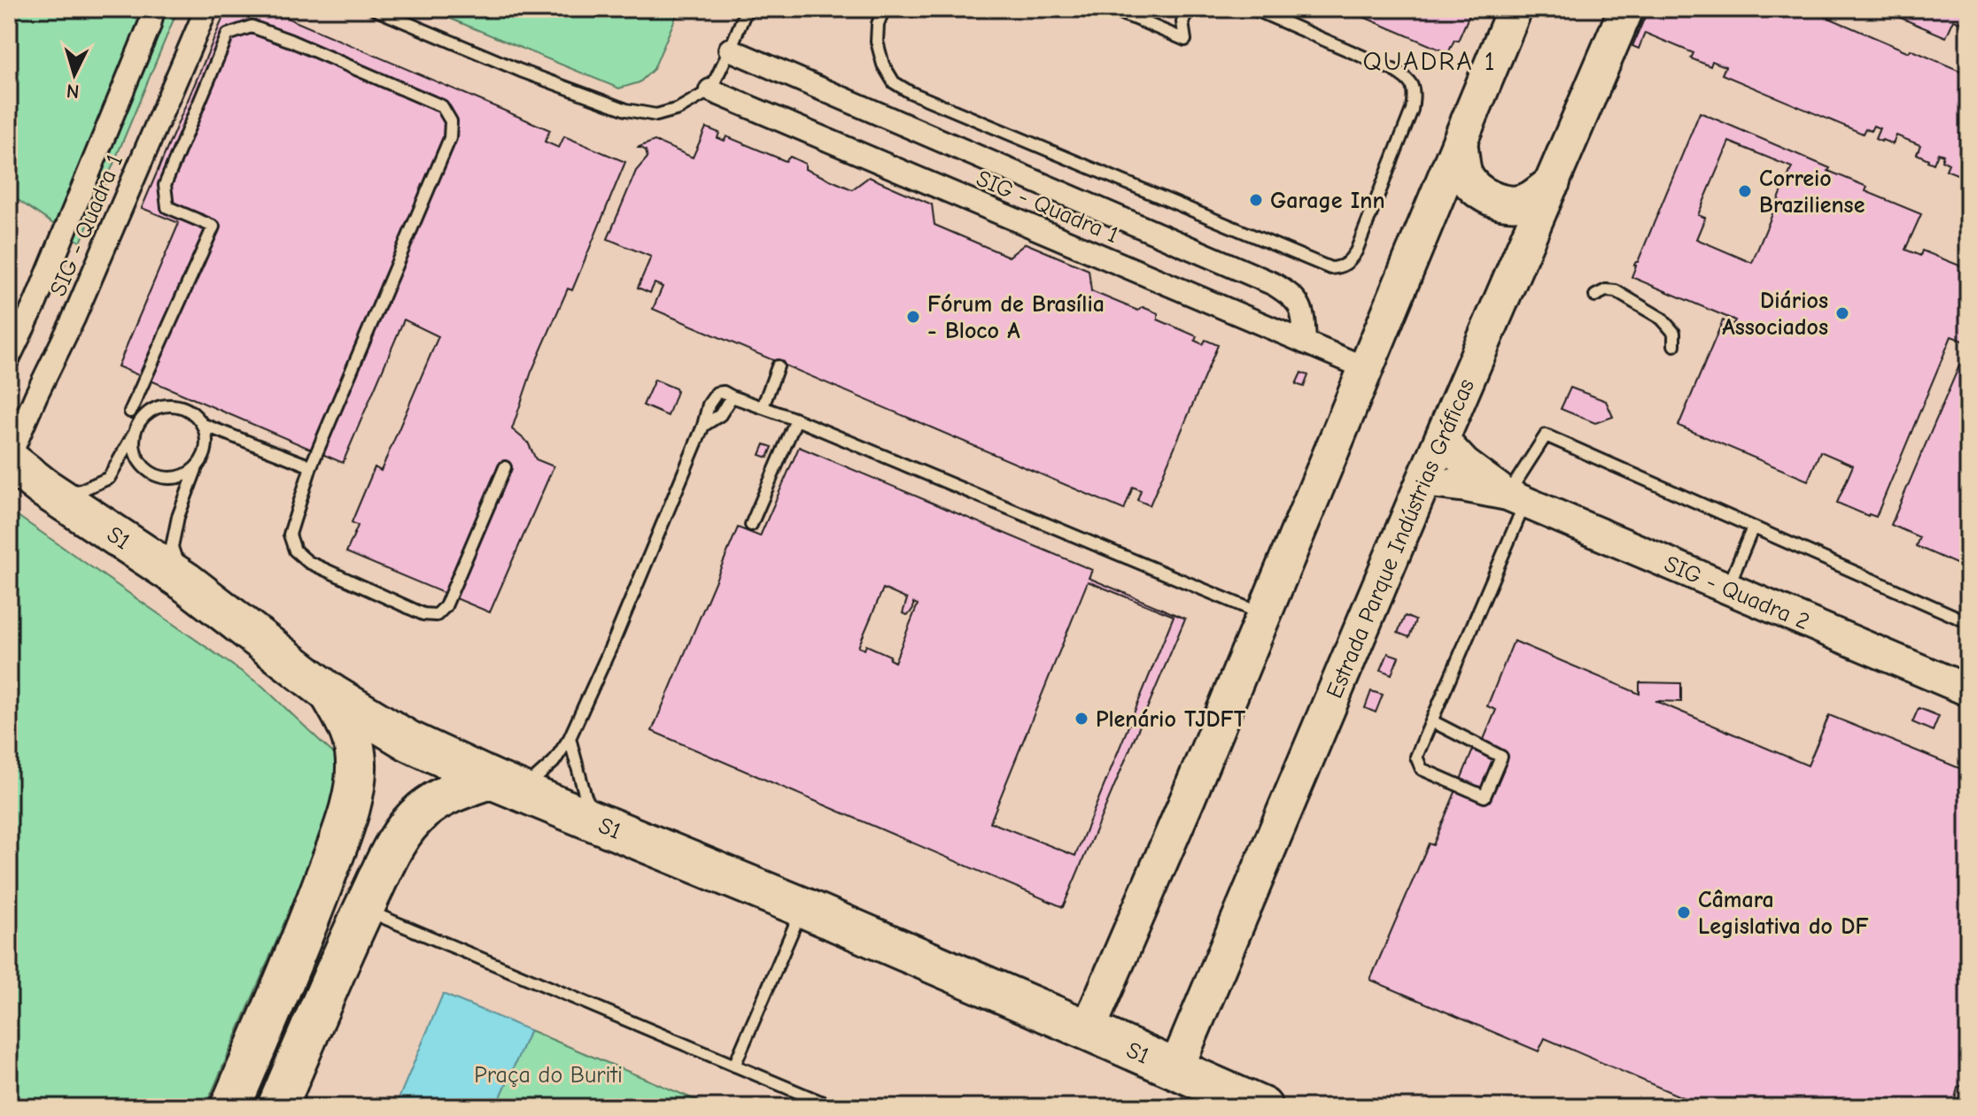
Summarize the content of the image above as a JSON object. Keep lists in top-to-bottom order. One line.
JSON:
{"streets":{"highway":["S1"],"main road":["Estrada Parque Indústrias Gráficas"],"street":["SIG - Quadra 1","SIG - Quadra 2"]},"crossings":[["SIG - Quadra 1","S1"],["S1","Estrada Parque Indústrias Gráficas"],["Estrada Parque Indústrias Gráficas","SIG - Quadra 2"]],"districts":["QUADRA 1"],"parks":["Praça do Buriti"],"places":["Correio Braziliense","Garage Inn","Diários Associados","Fórum de Brasília - Bloco A","Plenário TJDFT","Câmara Legislativa do DF"],"north":"bottom"}
